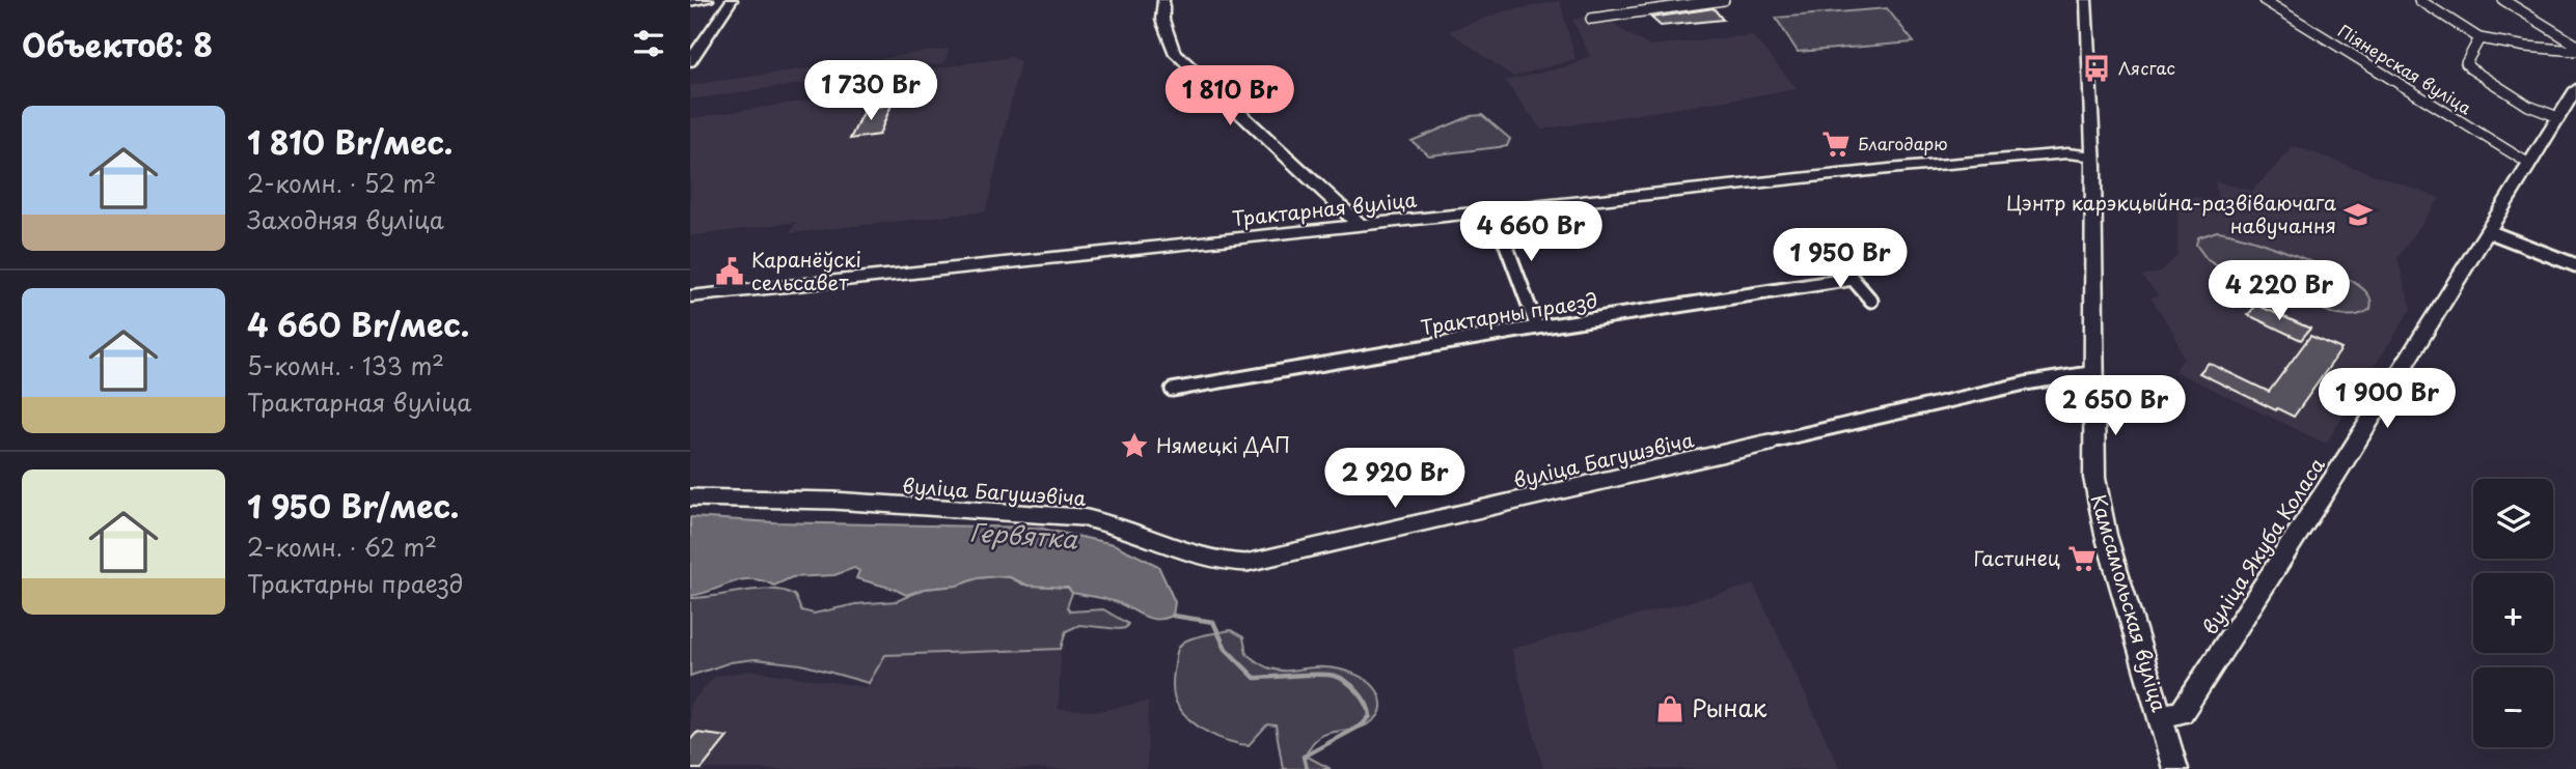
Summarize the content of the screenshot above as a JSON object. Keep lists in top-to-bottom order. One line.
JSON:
{"streets":{"street":["Піянерская вуліца","Трактарная вуліца","Трактарны праезд","вуліца Багушэвіча","вуліца Якуба Коласа","Камсамольская вуліца"]},"crossings":[["Піянерская вуліца","вуліца Якуба Коласа"],["Трактарная вуліца","Камсамольская вуліца"],["вуліца Багушэвіча","Камсамольская вуліца"],["вуліца Якуба Коласа","Камсамольская вуліца"]],"water":["Гервятка"],"places":{"bus stop":["Лясгас"],"supermarket":["Благодарю","Гастинец"],"school or university":["Цэнтр карэкцыйна-развіваючага навучання"],"public building":["Каранёўскі сельсавет"],"place":["Нямецкі ДАП"],"shop":["Рынак"]},"page":{"heading":"Объектов: 8","price":["1 730 Br","1 810 Br","4 660 Br","1 950 Br","4 220 Br","1 900 Br","2 650 Br","2 920 Br"],"list":[{"name":"1 810 Br/мес.","note":"2-комн. · 52 m² · Заходняя вуліца"},{"name":"4 660 Br/мес.","note":"5-комн. · 133 m² · Трактарная вуліца"},{"name":"1 950 Br/мес.","note":"2-комн. · 62 m² · Трактарны праезд"}],"map_buttons":["+","−"]}}
